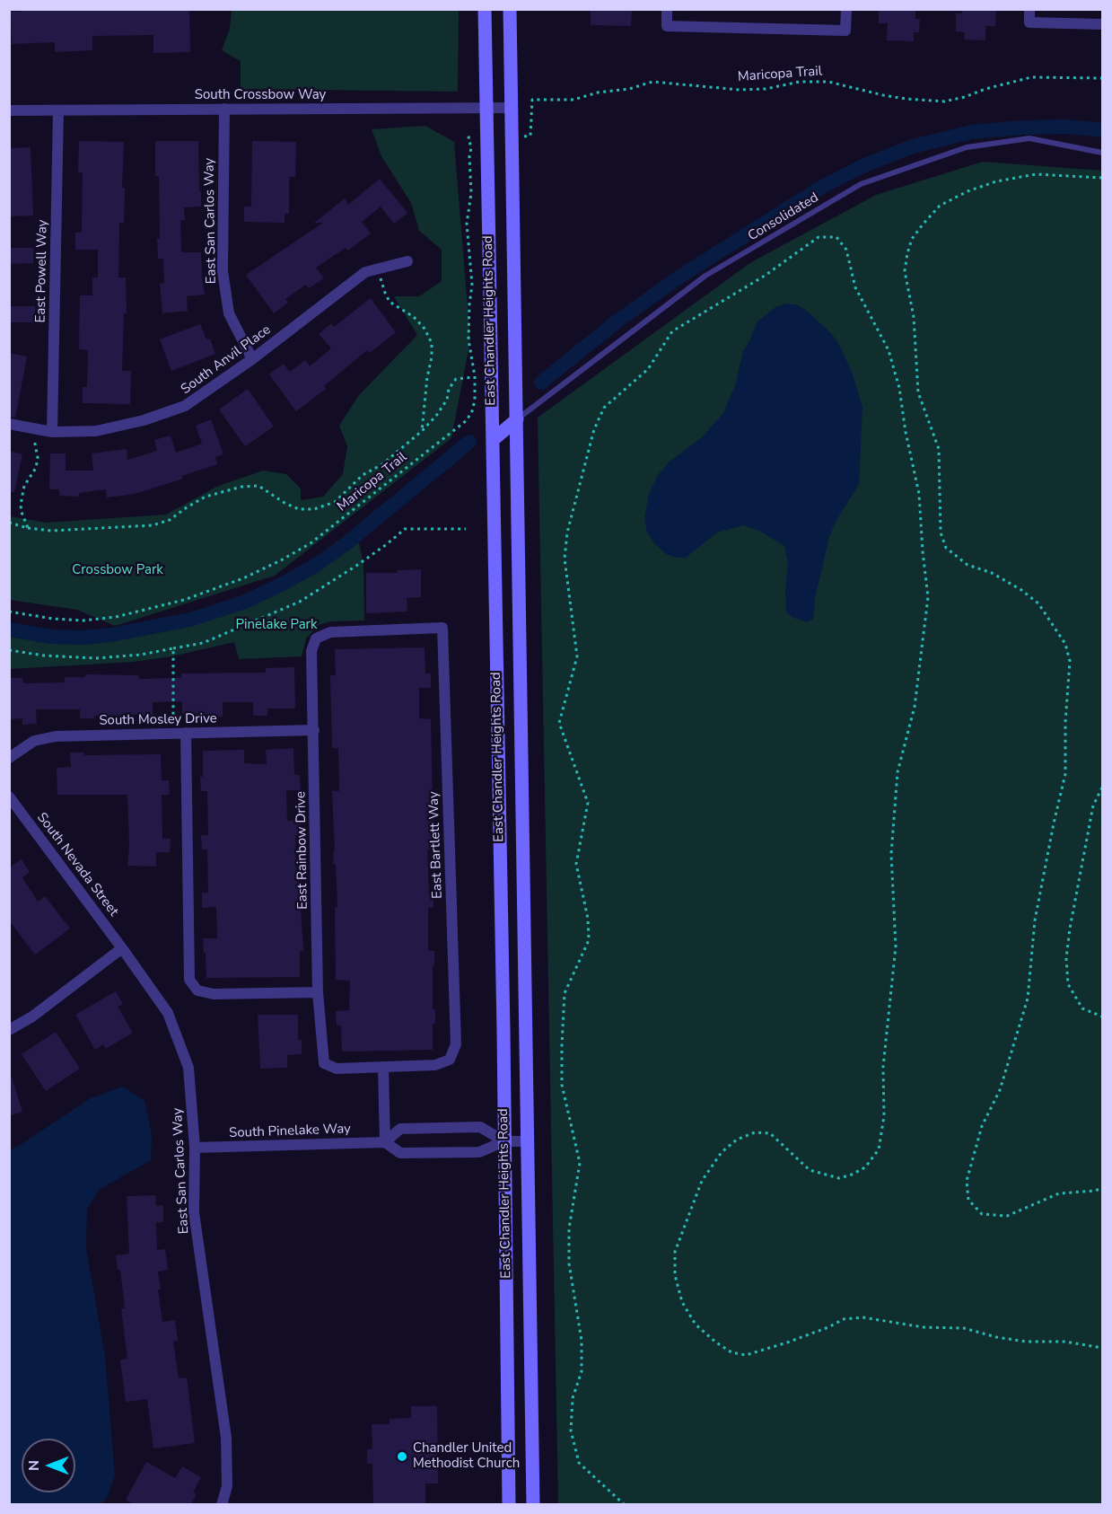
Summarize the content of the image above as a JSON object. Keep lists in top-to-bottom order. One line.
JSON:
{"streets":{"main road":["East Chandler Heights Road"],"street":["South Crossbow Way","East San Carlos Way","East Powell Way","South Anvil Place","South Mosley Drive","East Bartlett Way","East Rainbow Drive","South Nevada Street","South Pinelake Way"],"lane":["Consolidated"],"path":["Maricopa Trail"]},"crossings":[["South Crossbow Way","East San Carlos Way"],["South Crossbow Way","East Powell Way"],["South Crossbow Way","East Chandler Heights Road"],["Consolidated","East Chandler Heights Road"],["East San Carlos Way","South Anvil Place"],["East San Carlos Way","South Nevada Street"],["East San Carlos Way","South Pinelake Way"],["East Powell Way","South Anvil Place"],["East Chandler Heights Road","South Pinelake Way"],["South Mosley Drive","East Rainbow Drive"],["East Bartlett Way","East Rainbow Drive"]],"parks":["Crossbow Park","Pinelake Park"],"places":["Chandler United Methodist Church"],"north":"left"}
